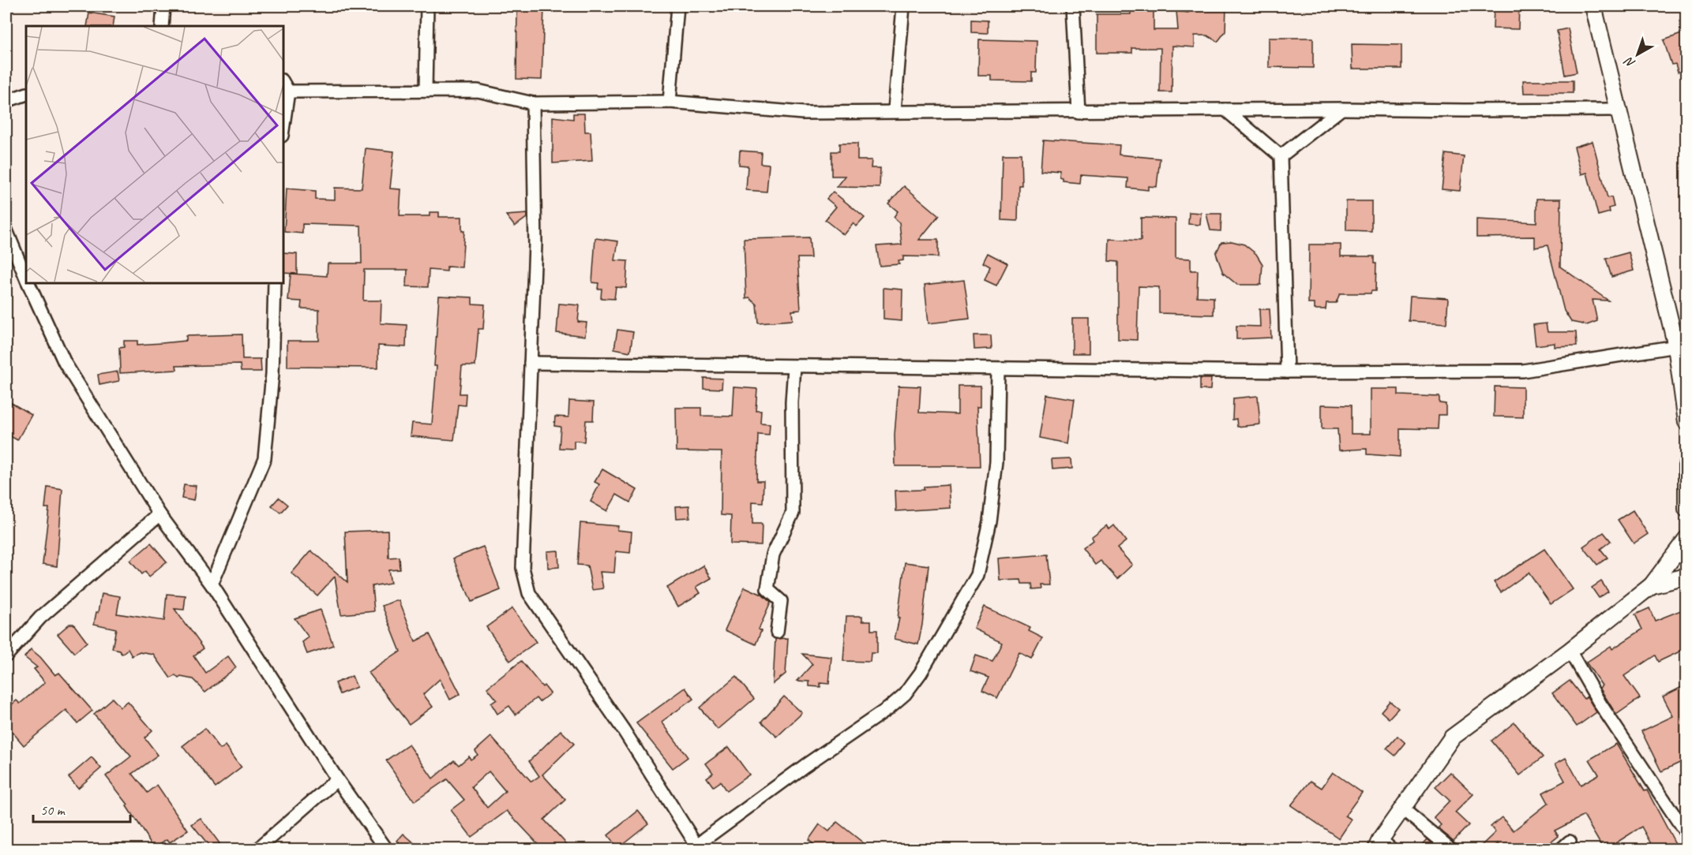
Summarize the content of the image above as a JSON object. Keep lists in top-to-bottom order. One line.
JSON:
{"scale_bar":"50 m","north":"bottom left"}
